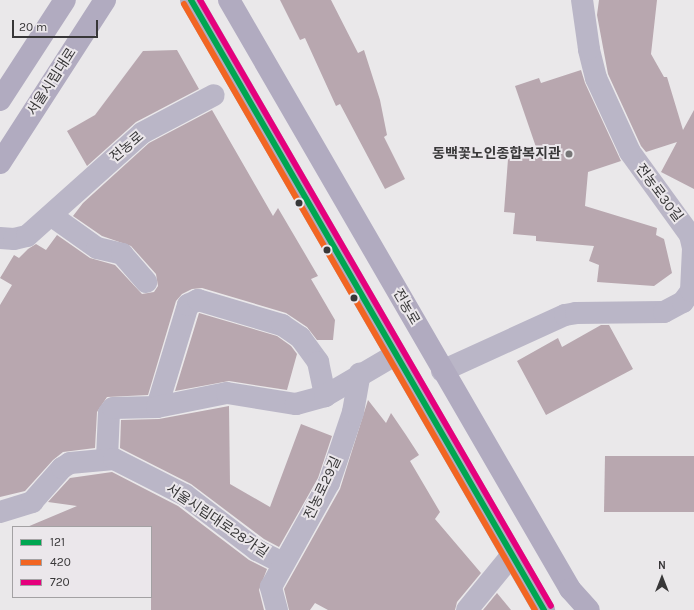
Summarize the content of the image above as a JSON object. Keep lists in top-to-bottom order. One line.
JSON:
{"streets":{"main road":["서울시립대로","전농로"],"street":["전농로30길","전농로29길","서울시립대로28가길"]},"crossings":[["전농로","전농로30길"],["전농로29길","서울시립대로28가길"]],"places":["동백꽃노인종합복지관"],"lines":["transit line 121","transit line 720","transit line 420"],"legend":["121","420","720"],"scale_bar":"20 m","north":"top"}
